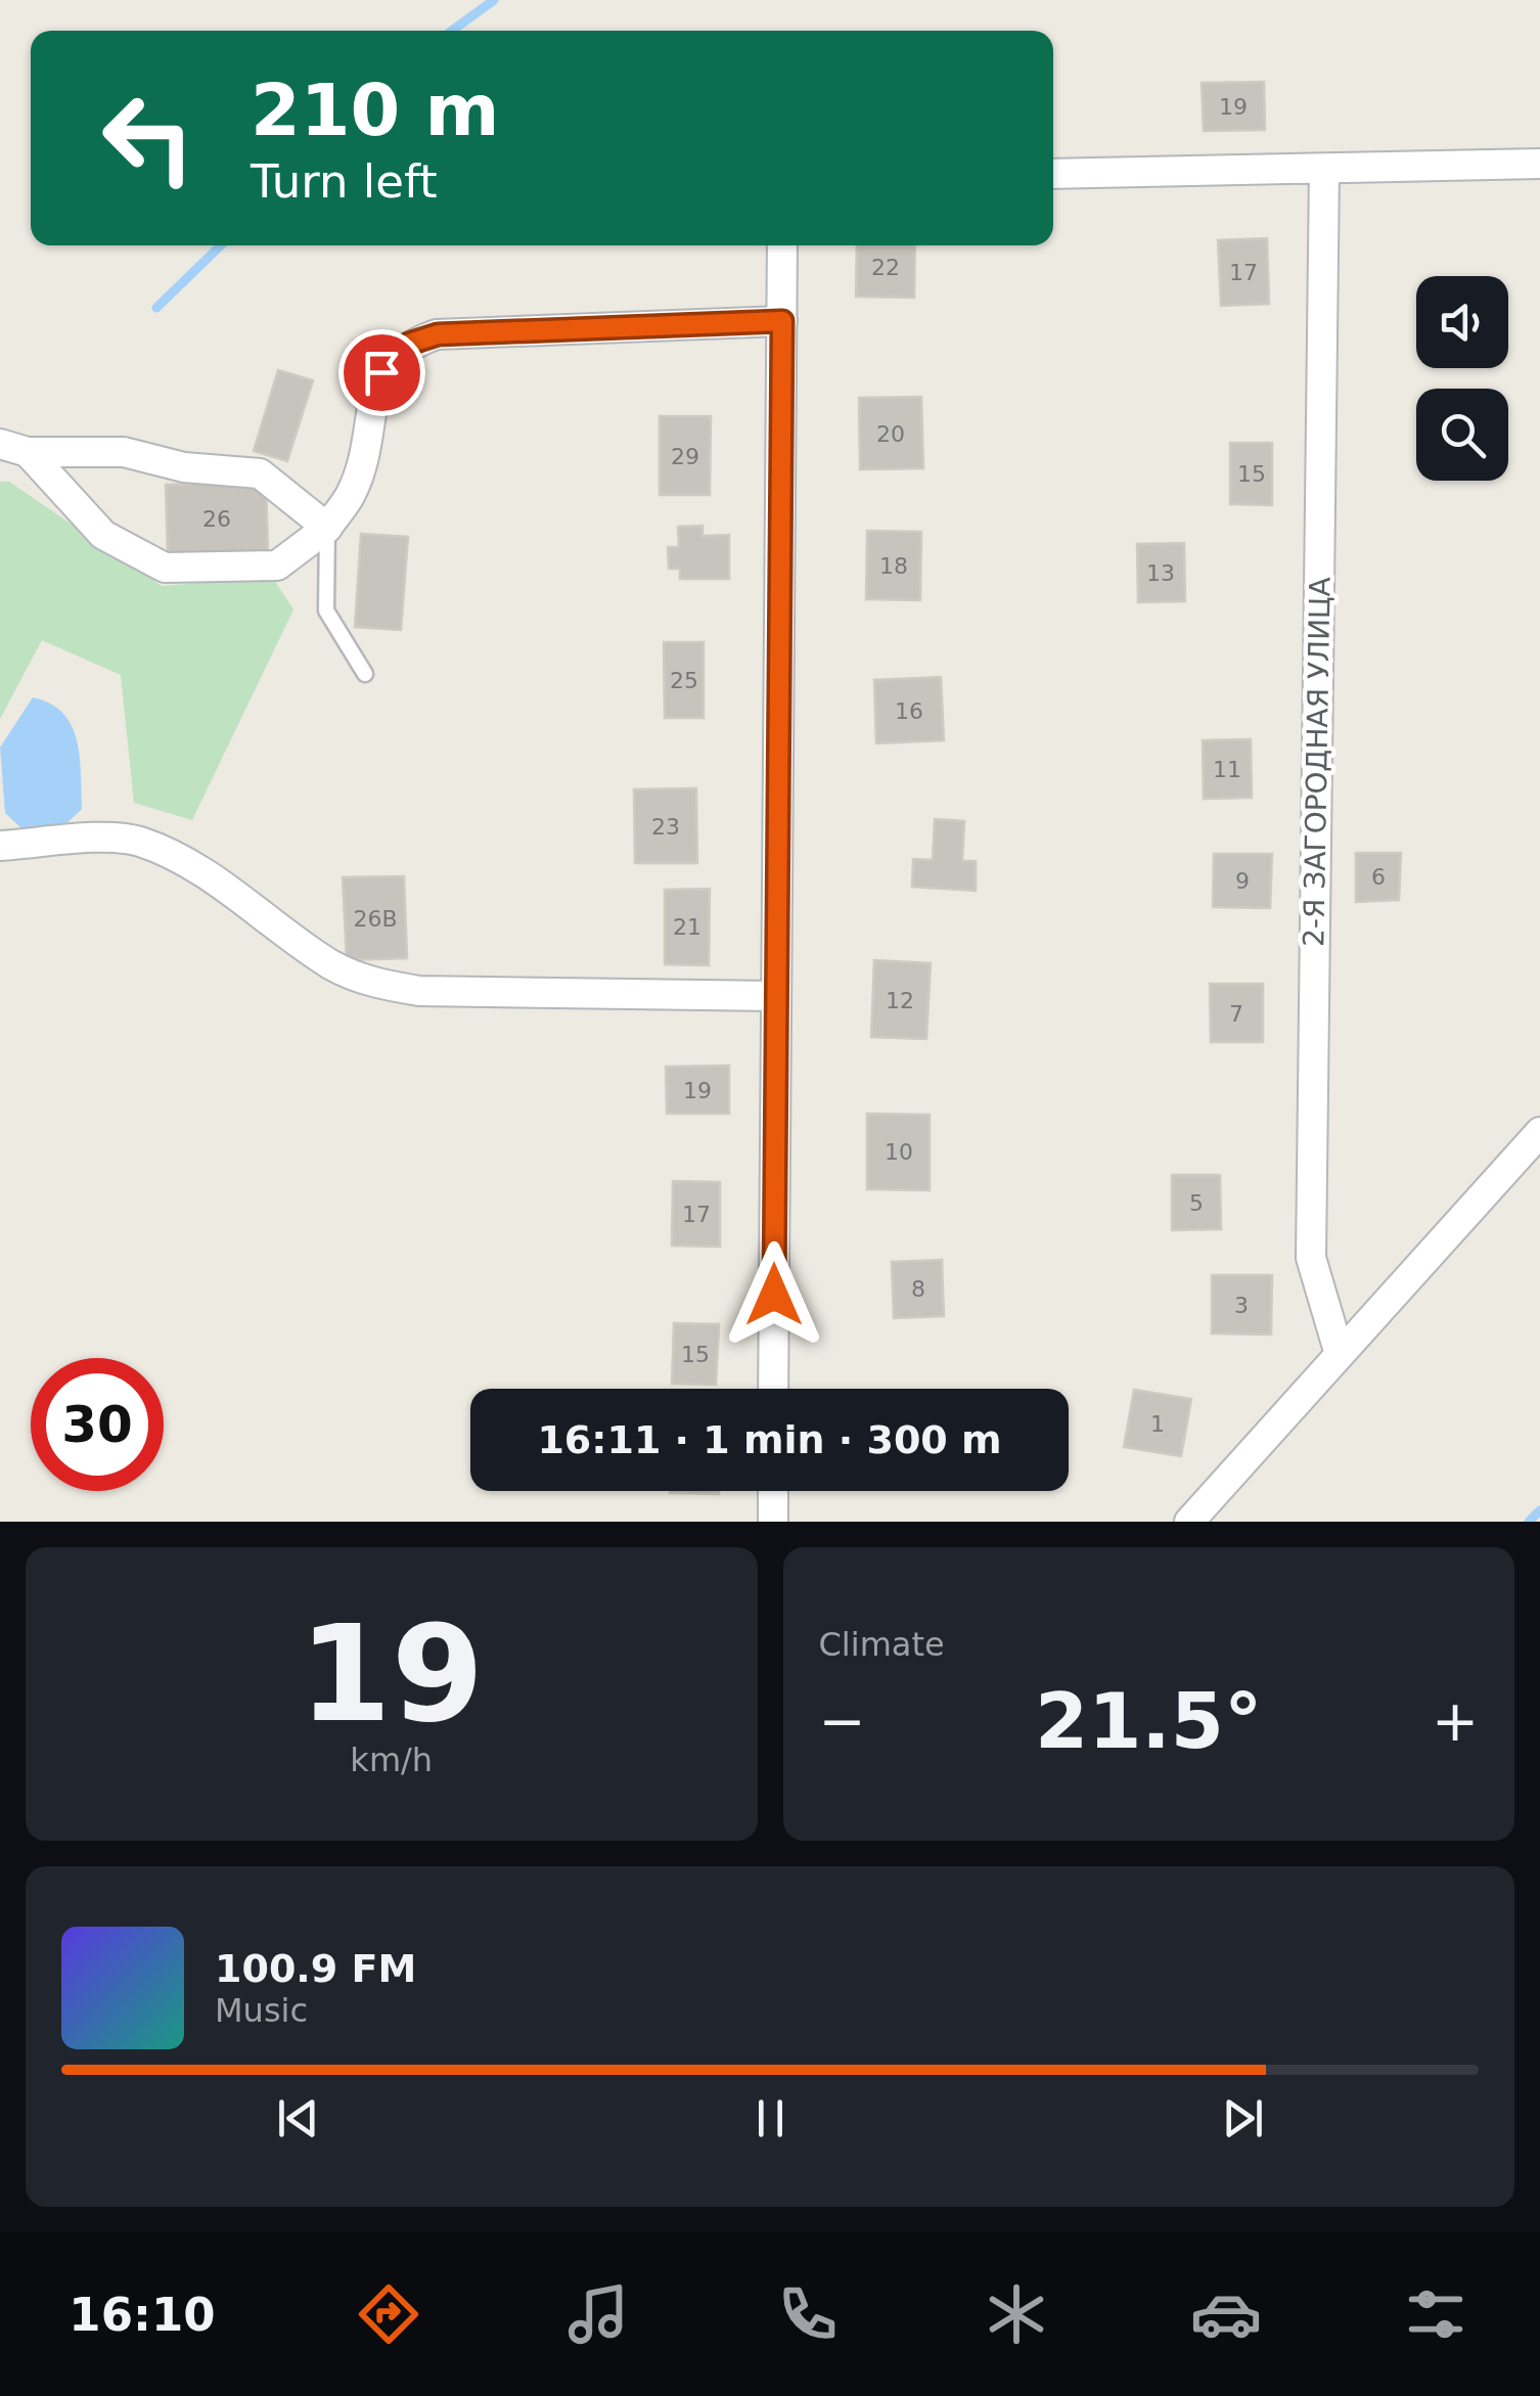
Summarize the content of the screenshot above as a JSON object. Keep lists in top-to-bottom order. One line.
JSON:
{"streets":{"street":["2-Я ЗАГОРОДНАЯ УЛИЦА"]},"house_numbers":["19","22","17","20","29","15","26","18","13","25","16","11","23","6","9","26В","21","12","7","19","10","5","17","8","3","15","1"],"page":{"turn":["210 m","Turn left"],"limit":"30","trip":"16:11 · 1 min · 300 m","tile":[["19","km/h"],"Climate"],"heat":["−","21.5°","+"],"song":["100.9 FM","Music"],"tabs":"16:10"}}
